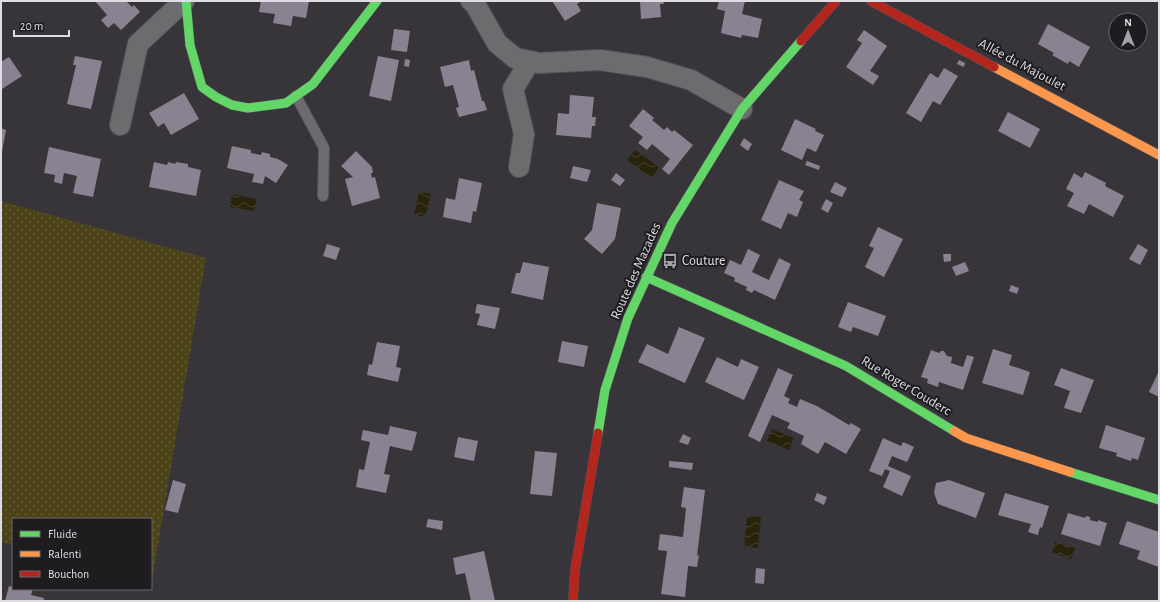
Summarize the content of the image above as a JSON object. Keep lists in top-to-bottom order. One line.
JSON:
{"streets":{"street":["Allée du Majoulet","Route des Mazades","Rue Roger Couderc"]},"crossings":[["Route des Mazades","Rue Roger Couderc"]],"places":{"bus stop":["Couture"]},"legend":["Fluide","Ralenti","Bouchon"],"scale_bar":"20 m","north":"top"}
